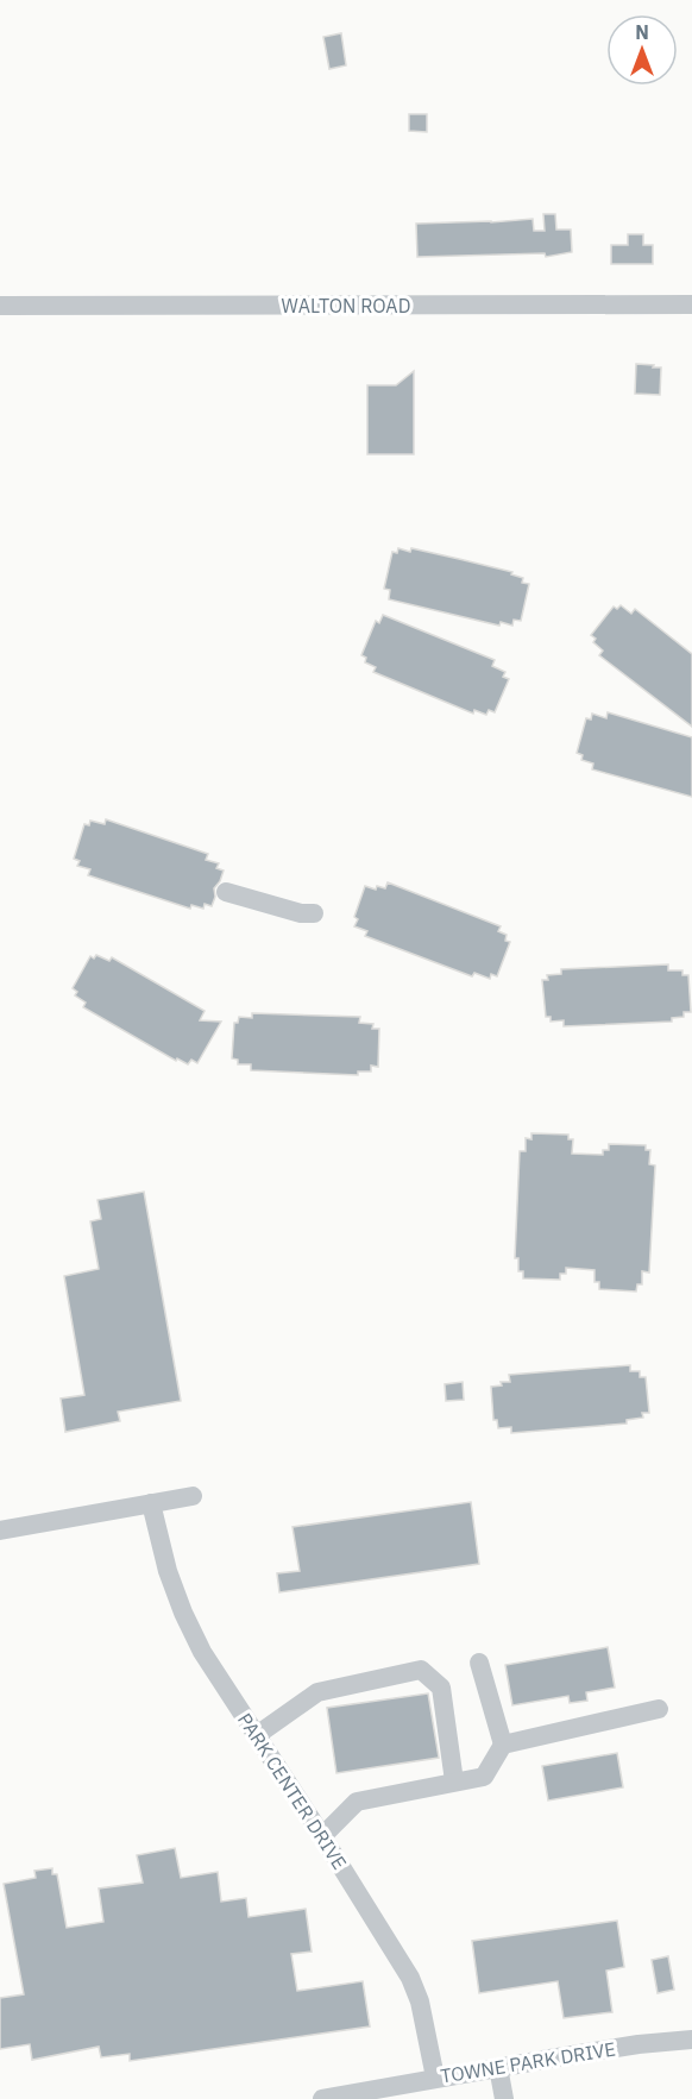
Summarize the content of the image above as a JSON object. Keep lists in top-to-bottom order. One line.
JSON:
{"streets":{"street":["WALTON ROAD","PARK CENTER DRIVE","TOWNE PARK DRIVE"]},"crossings":[["PARK CENTER DRIVE","TOWNE PARK DRIVE"]],"north":"top"}
